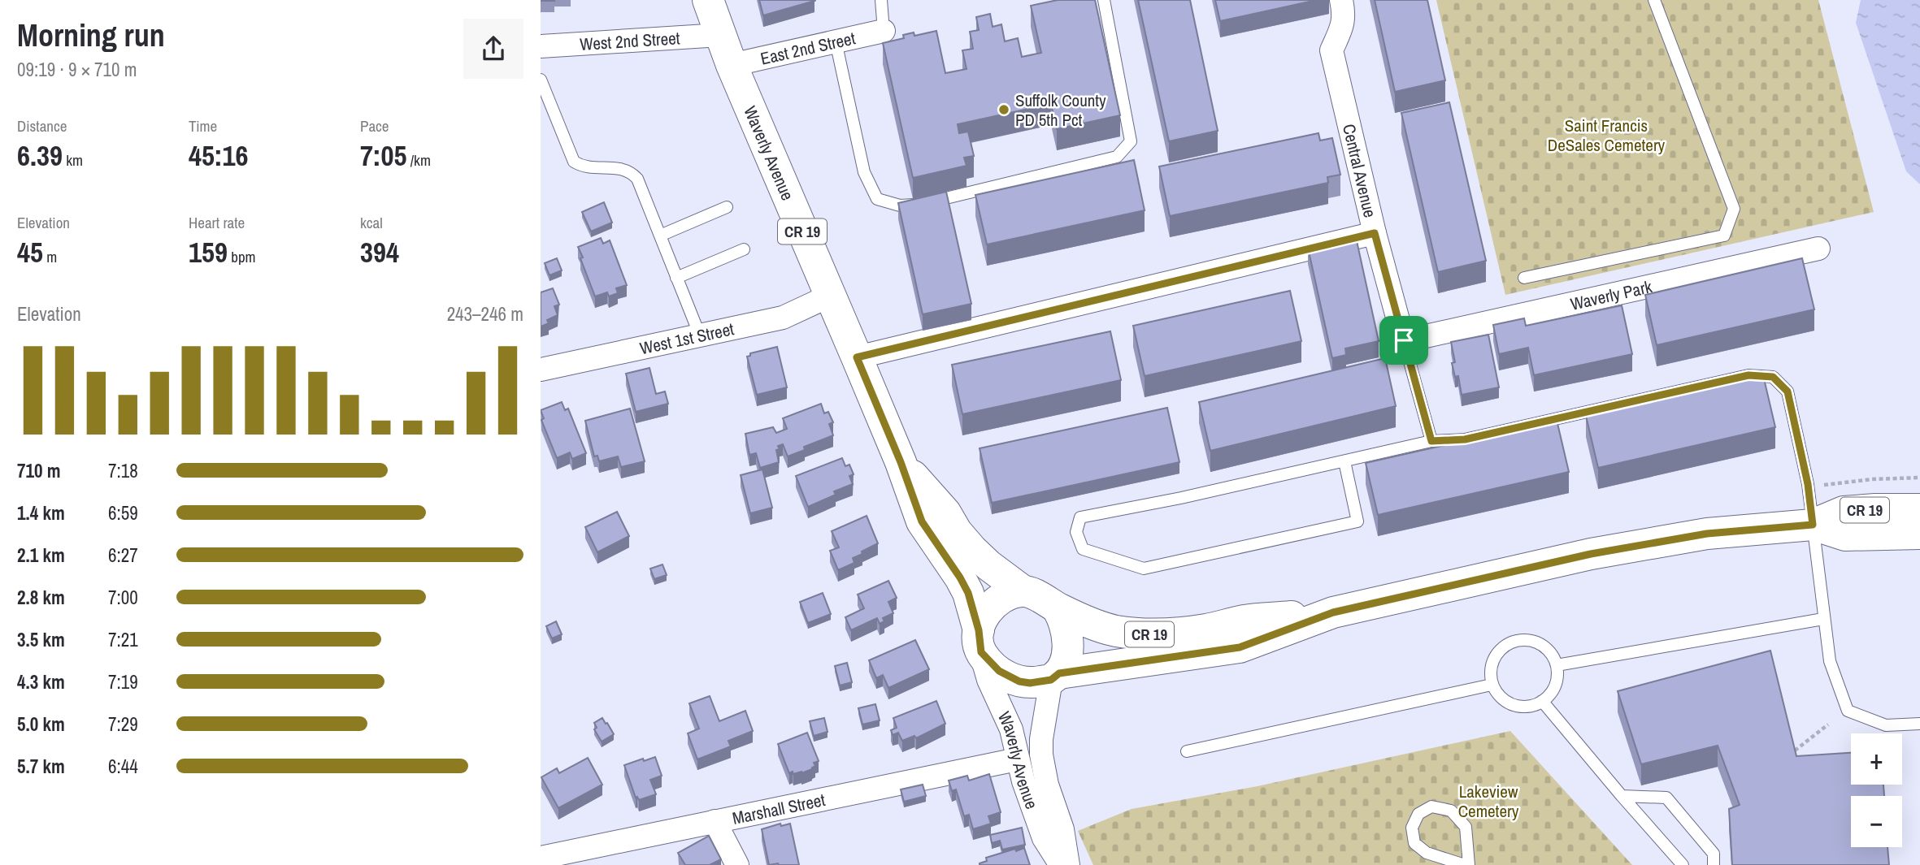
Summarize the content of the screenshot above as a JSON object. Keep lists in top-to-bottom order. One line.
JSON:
{"streets":{"main road":["Waverly Avenue","CR 19"],"street":["West 2nd Street","East 2nd Street","Central Avenue","Waverly Park","West 1st Street","Marshall Street"]},"crossings":[["West 2nd Street","Waverly Avenue"],["East 2nd Street","Waverly Avenue"],["Waverly Avenue","CR 19"],["Waverly Avenue","West 1st Street"],["Waverly Avenue","Marshall Street"],["Central Avenue","Waverly Park"]],"parks":["Saint Francis DeSales Cemetery","Lakeview Cemetery"],"places":["Suffolk County PD 5th Pct"],"page":{"heading":["Morning run","09:19 · 9 × 710 m"],"stats":[["Distance","6.39 km"],["Time","45:16"],["Pace","7:05 /km"],["Elevation","45 m"],["Heart rate","159 bpm"],["kcal","394"]],"chart":["Elevation","243–246 m"],"list":[{"name":"710 m","note":"7:18"},{"name":"1.4 km","note":"6:59"},{"name":"2.1 km","note":"6:27"},{"name":"2.8 km","note":"7:00"},{"name":"3.5 km","note":"7:21"},{"name":"4.3 km","note":"7:19"},{"name":"5.0 km","note":"7:29"},{"name":"5.7 km","note":"6:44"}],"map_buttons":["+","−"]}}
